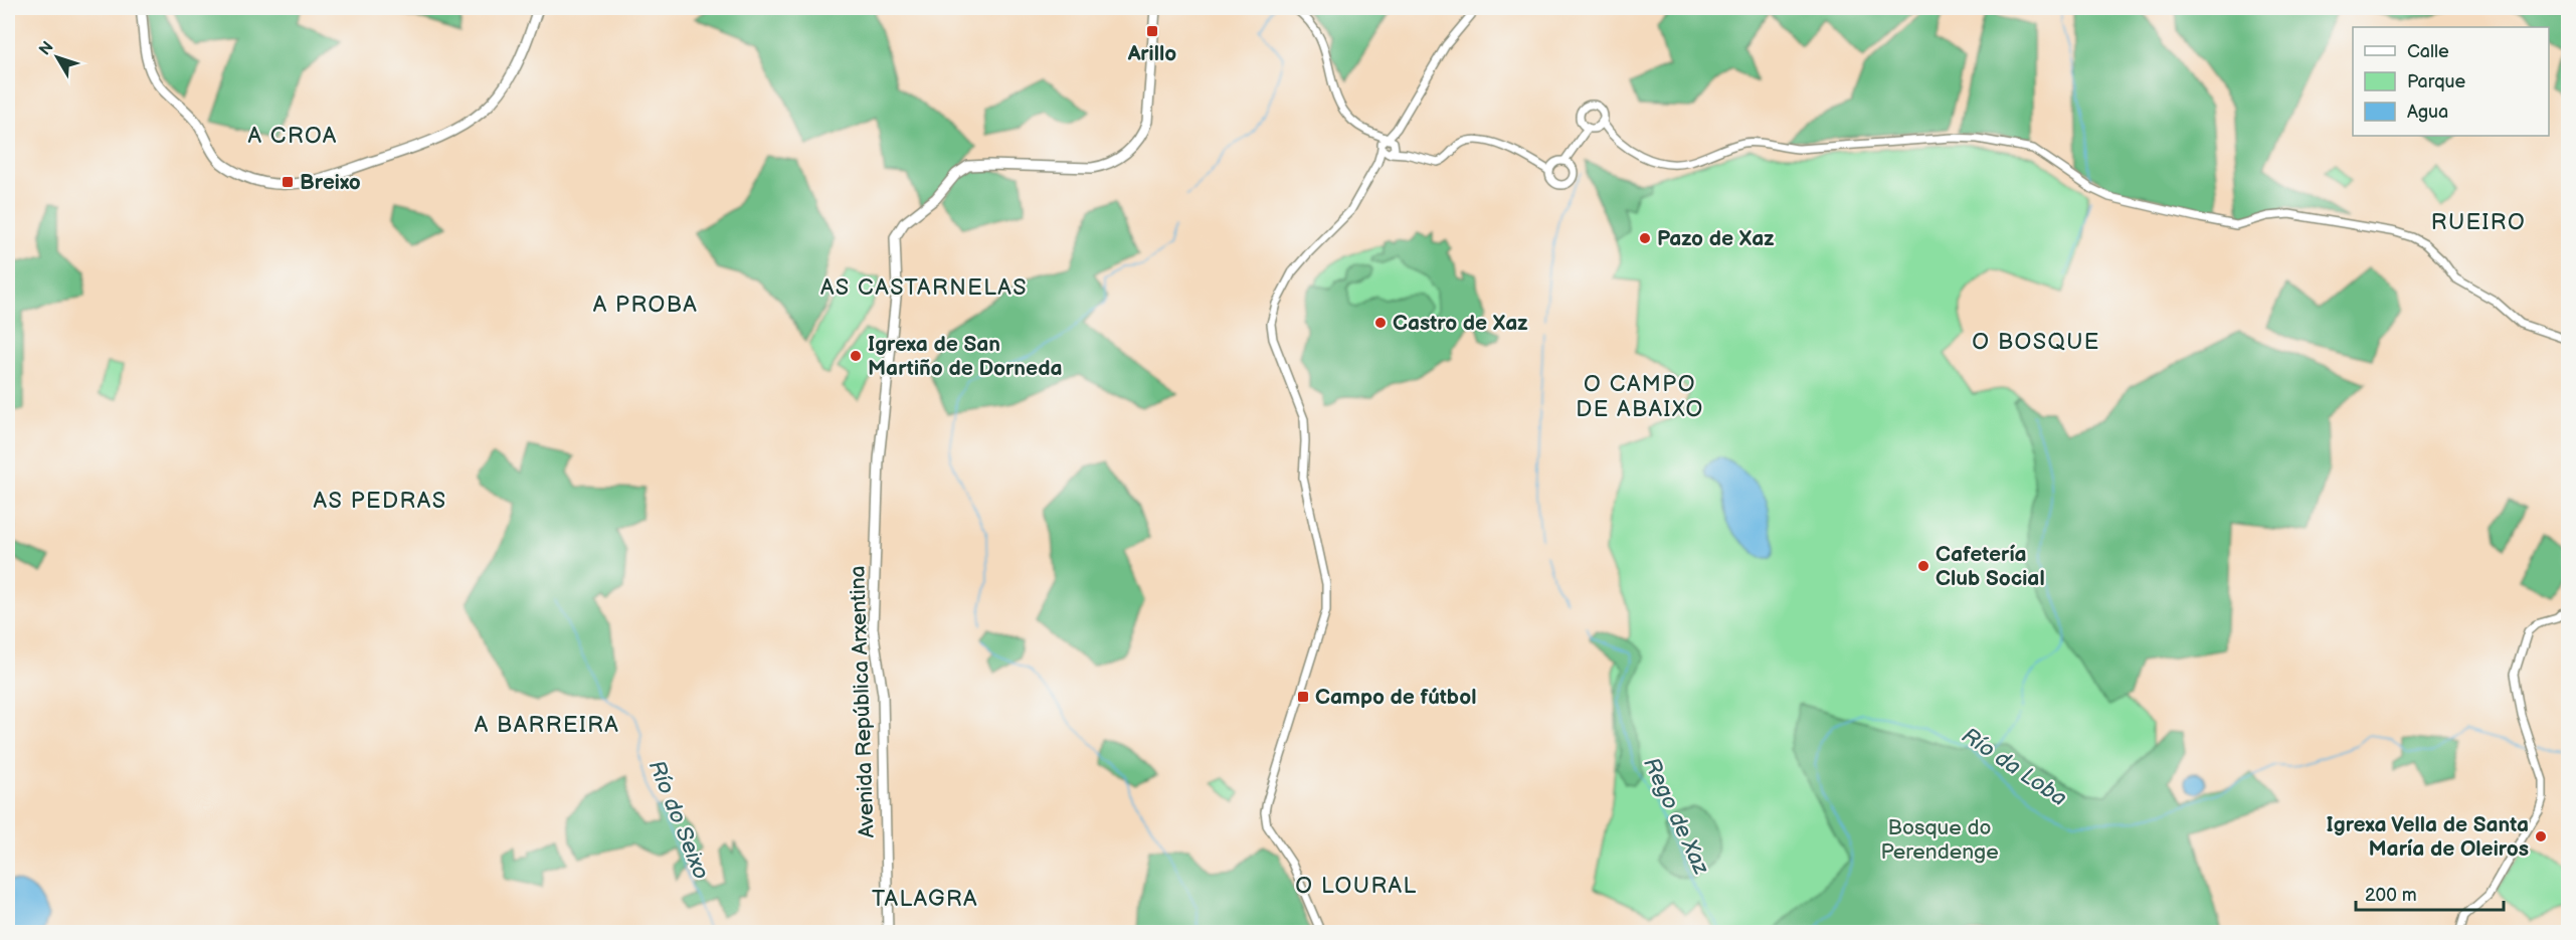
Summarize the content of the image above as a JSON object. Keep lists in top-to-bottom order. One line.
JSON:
{"streets":{"main road":["Avenida República Arxentina"]},"districts":["A CROA","RUEIRO","AS CASTARNELAS","A PROBA","O BOSQUE","O CAMPO DE ABAIXO","AS PEDRAS","A BARREIRA","O LOURAL","TALAGRA"],"water":["Río da Loba","Rego de Xaz","Río do Seixo"],"parks":["Bosque do Perendenge"],"places":{"transit":["Arillo","Breixo","Campo de fútbol"],"other":["Pazo de Xaz","Castro de Xaz","Igrexa de San Martiño de Dorneda","Cafetería Club Social","Igrexa Vella de Santa María de Oleiros"]},"legend":["Calle","Parque","Agua"],"scale_bar":"200 m","north":"top left"}
